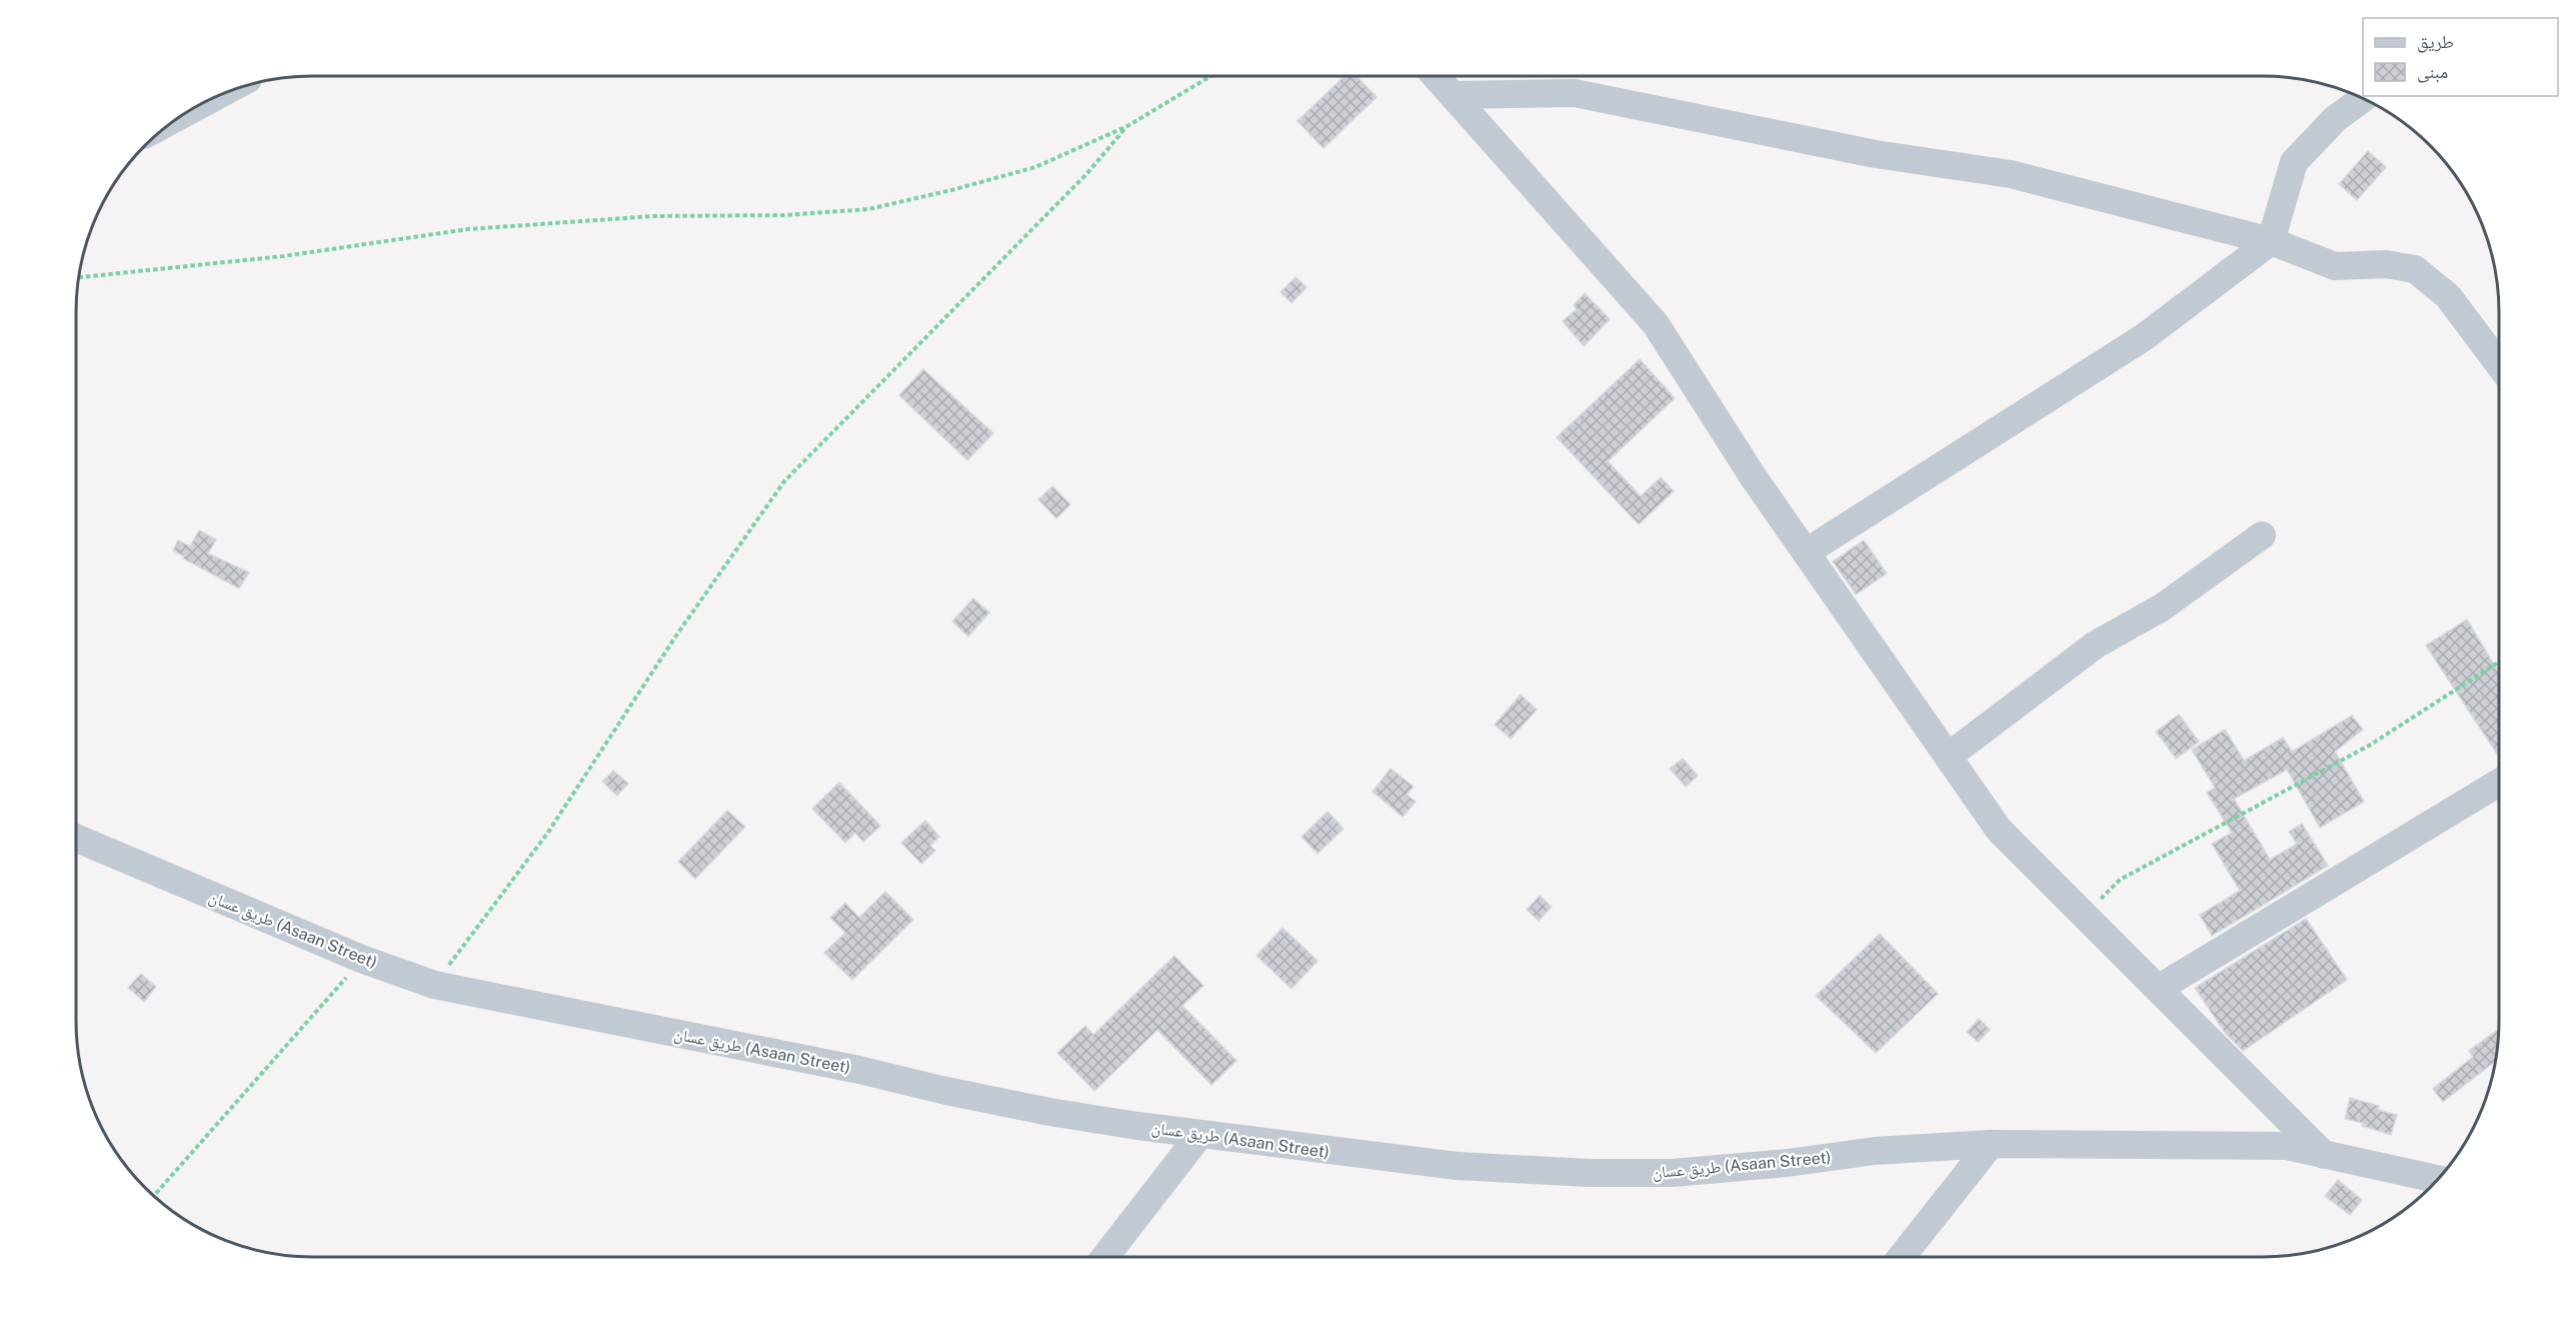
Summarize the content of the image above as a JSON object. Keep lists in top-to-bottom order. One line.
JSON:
{"streets":{"street":["طريق عسان (Asaan Street)"]},"legend":["طريق","مبنى"]}
